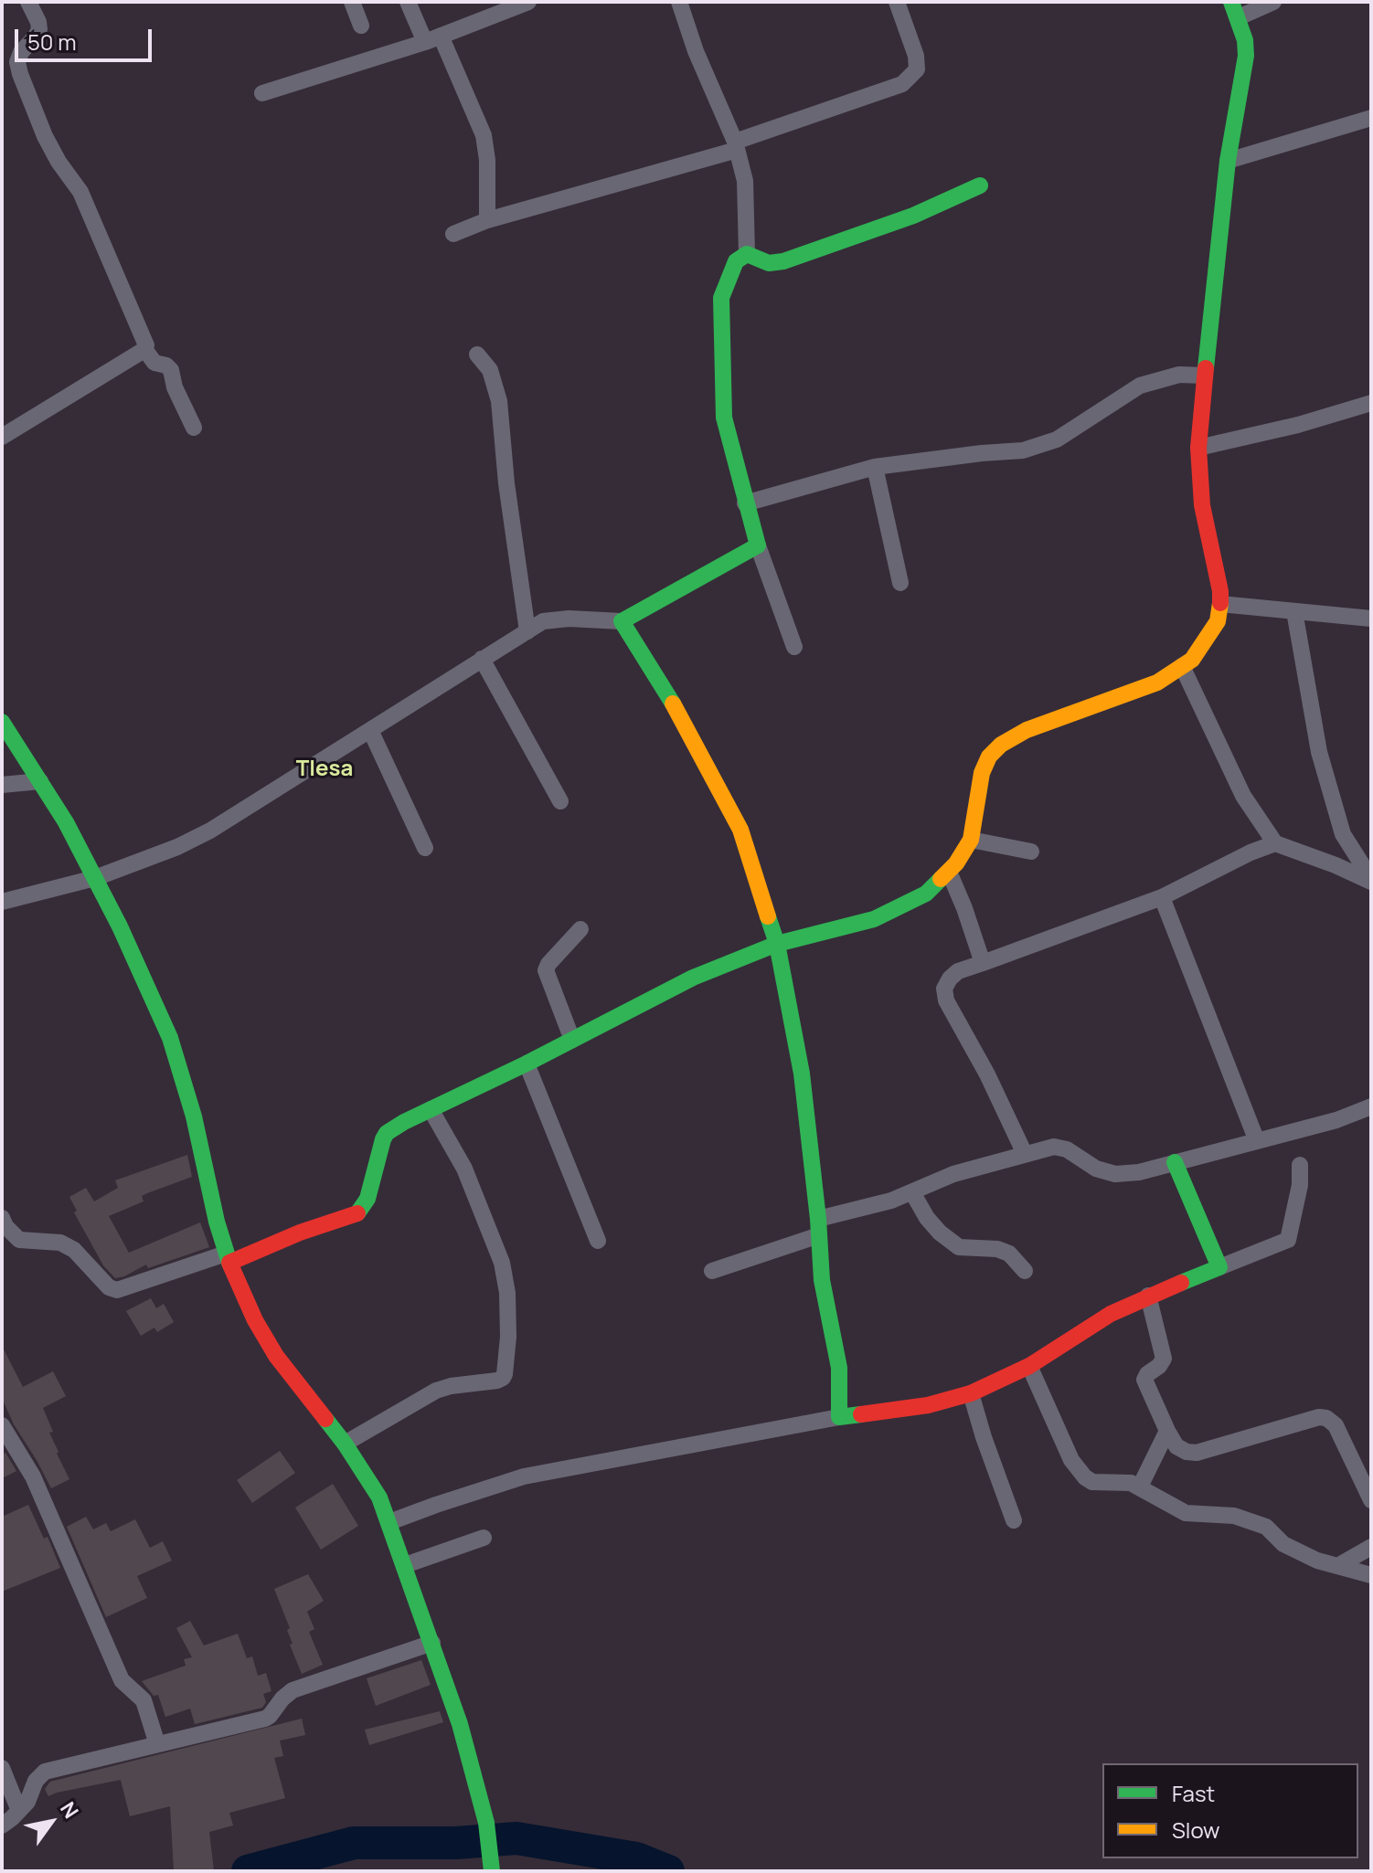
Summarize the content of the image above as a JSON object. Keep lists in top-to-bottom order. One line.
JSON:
{"districts":["Tlesa"],"legend":["Fast","Slow"],"scale_bar":"50 m","north":"top right"}
